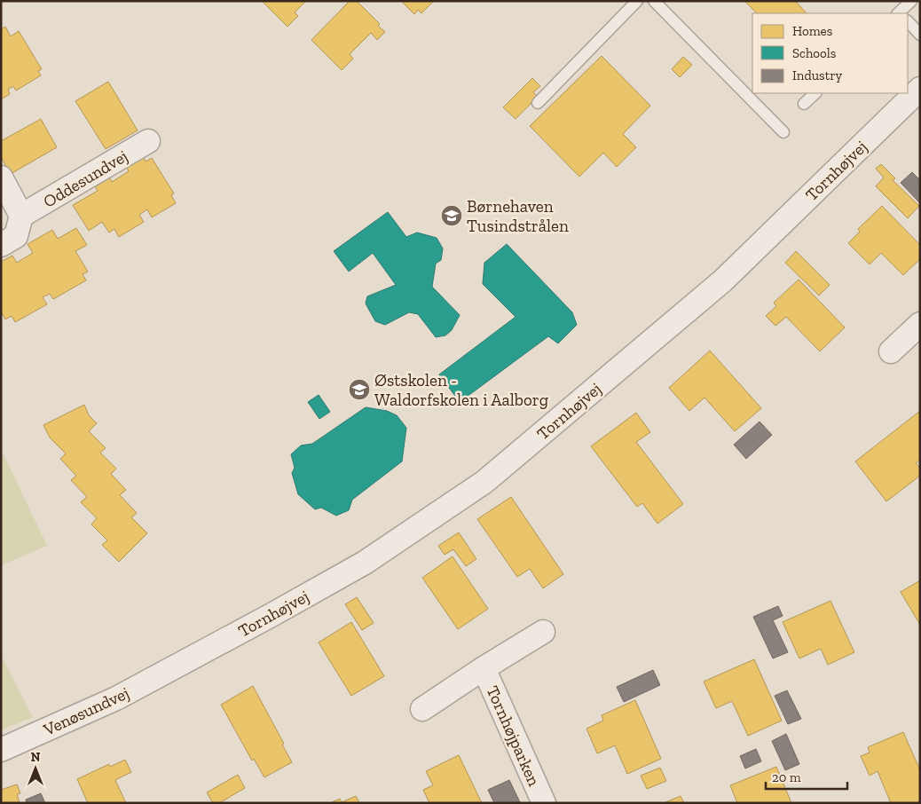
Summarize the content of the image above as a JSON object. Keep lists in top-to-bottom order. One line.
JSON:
{"streets":{"street":["Tornhøjvej","Oddesundvej","Venøsundvej","Tornhøjparken"]},"crossings":[["Tornhøjvej","Venøsundvej"]],"places":{"school or university":["Børnehaven Tusindstrålen","Østskolen - Waldorfskolen i Aalborg"]},"legend":["Homes","Schools","Industry"],"scale_bar":"20 m","north":"top"}
